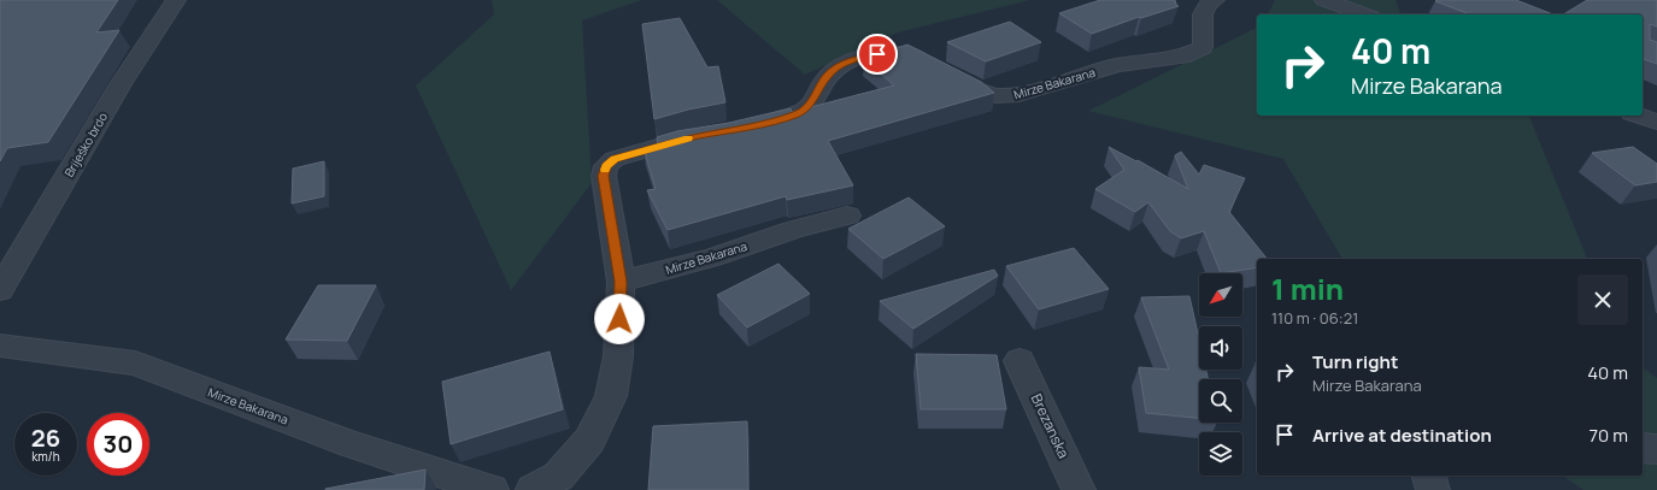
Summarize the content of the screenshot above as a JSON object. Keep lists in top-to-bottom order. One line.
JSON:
{"streets":{"street":["Mirze Bakarana","Briješko brdo","Brezanska"]},"north":"bottom left","page":{"turn":["40 m","Mirze Bakarana"],"heading":["1 min","110 m · 06:21"],"list":[{"name":"Turn right","note":"Mirze Bakarana","value":"40 m"},{"name":"Arrive at destination","value":"70 m"}],"speed":"26 km/h","limit":"30"}}
